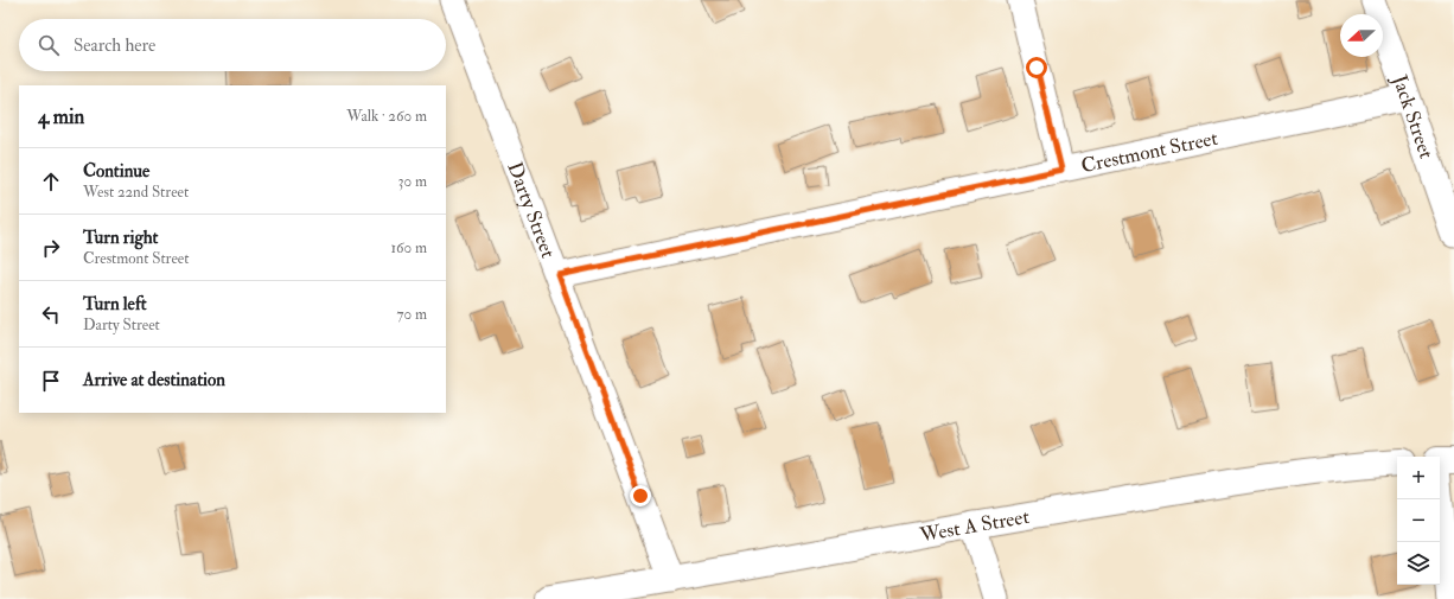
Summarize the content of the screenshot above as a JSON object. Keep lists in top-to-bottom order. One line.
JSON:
{"streets":{"street":["Jack Street","Crestmont Street","Darty Street","West A Street"]},"crossings":[["Jack Street","Crestmont Street"],["Crestmont Street","Darty Street"],["Darty Street","West A Street"]],"north":"left","page":{"search":"Search here","heading":["4 min","Walk · 260 m"],"list":[["Continue","West 22nd Street","30 m"],["Turn right","Crestmont Street","160 m"],["Turn left","Darty Street","70 m"],"Arrive at destination"],"map_buttons":["+","−"]}}
